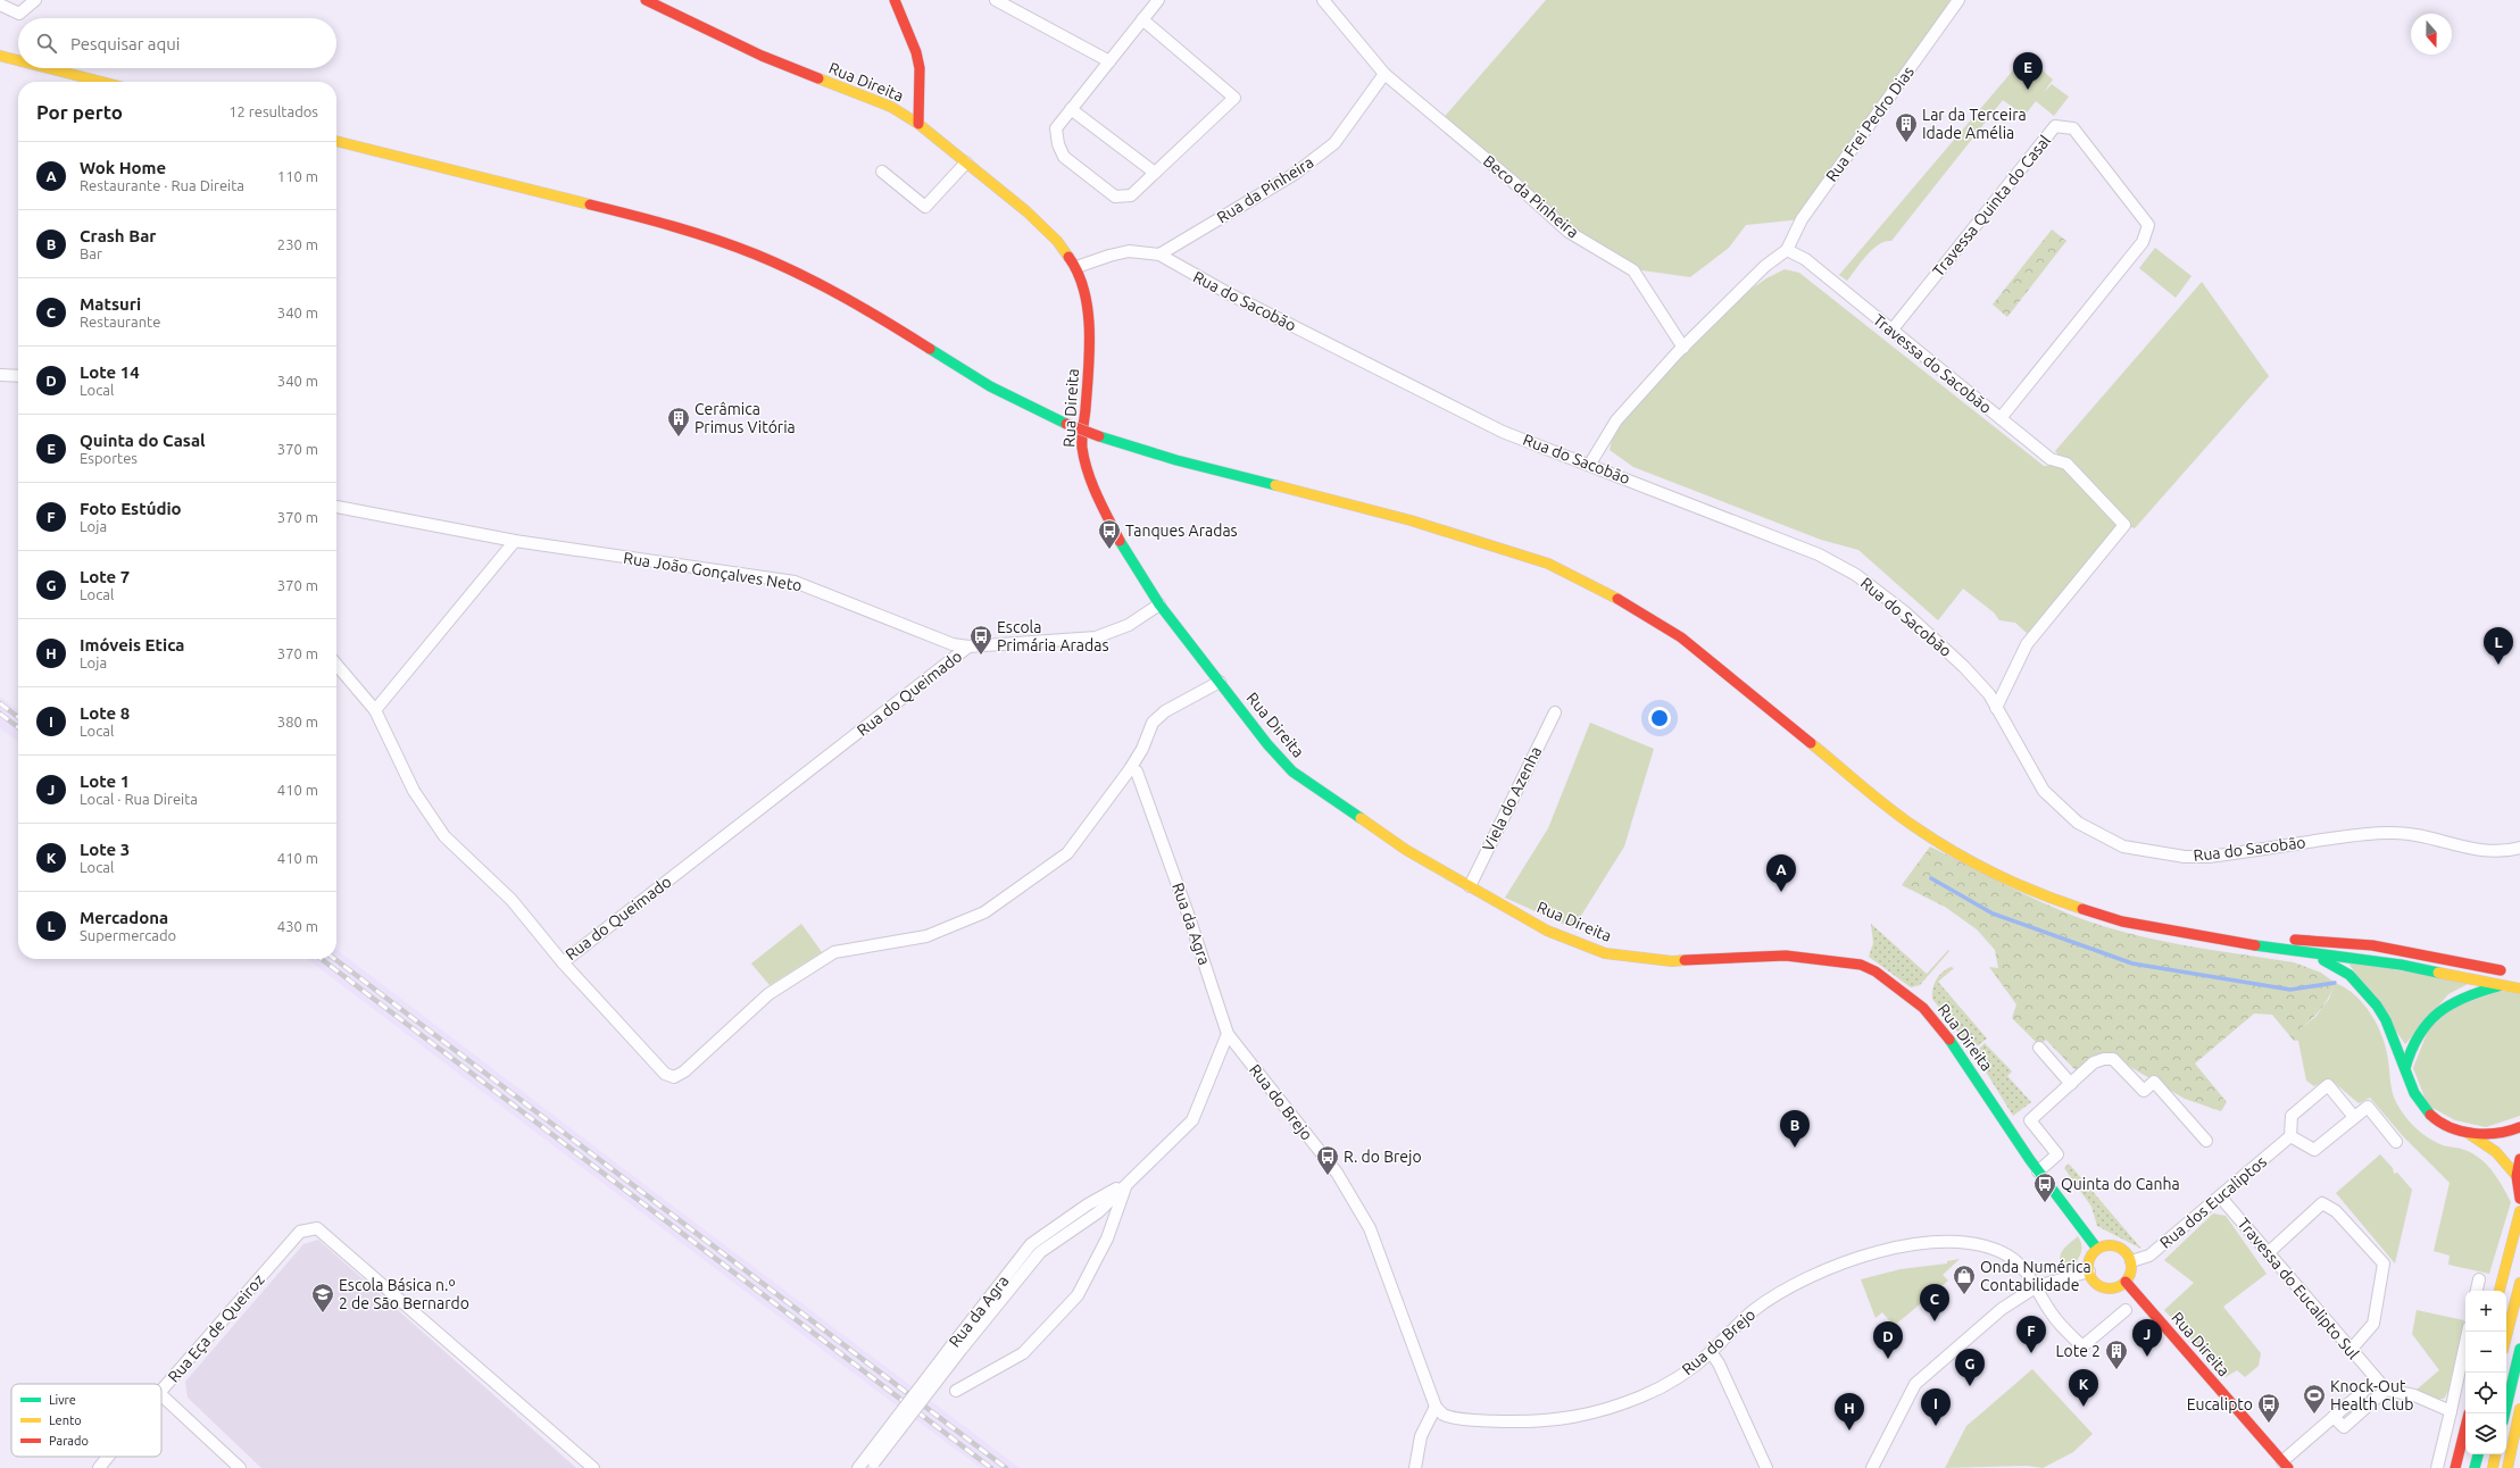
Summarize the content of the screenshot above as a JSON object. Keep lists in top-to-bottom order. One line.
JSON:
{"streets":{"main road":["Rua Direita"],"street":["Rua Frei Pedro Dias","Rua da Pinheira","Beco da Pinheira","Travessa Quinta do Casal","Rua do Sacobão","Travessa do Sacobão","Rua João Gonçalves Neto","Rua do Queimado","Viela do Azenha","Rua da Agra","Rua do Brejo","Rua dos Eucaliptos","Travessa do Eucalipto Sul","Rua Eça de Queiroz"]},"crossings":[["Rua Direita","Rua João Gonçalves Neto"],["Rua Direita","Viela do Azenha"],["Rua Direita","Rua dos Eucaliptos"],["Rua Frei Pedro Dias","Travessa do Sacobão"],["Rua da Pinheira","Beco da Pinheira"],["Rua da Pinheira","Rua do Sacobão"],["Travessa Quinta do Casal","Travessa do Sacobão"],["Rua do Sacobão","Travessa do Sacobão"],["Rua João Gonçalves Neto","Rua do Queimado"],["Rua da Agra","Rua do Brejo"],["Rua dos Eucaliptos","Travessa do Eucalipto Sul"]],"places":{"building":["Lar da Terceira Idade Amélia","Cerâmica Primus Vitória","Lote 2"],"bus stop":["Tanques Aradas","Escola Primária Aradas","R. do Brejo","Quinta do Canha","Eucalipto"],"shop":["Onda Numérica Contabilidade"],"school or university":["Escola Básica n.º 2 de São Bernardo"],"sports":["Knock-Out Health Club"]},"legend":["Livre","Lento","Parado"],"north":"bottom","page":{"search":"Pesquisar aqui","pins":["E","L","A","B","C","F","J","D","G","K","I","H"],"heading":["Por perto","12 resultados"],"list":[{"mark":"A","name":"Wok Home","note":"Restaurante · Rua Direita","value":"110 m"},{"mark":"B","name":"Crash Bar","note":"Bar","value":"230 m"},{"mark":"C","name":"Matsuri","note":"Restaurante","value":"340 m"},{"mark":"D","name":"Lote 14","note":"Local","value":"340 m"},{"mark":"E","name":"Quinta do Casal","note":"Esportes","value":"370 m"},{"mark":"F","name":"Foto Estúdio","note":"Loja","value":"370 m"},{"mark":"G","name":"Lote 7","note":"Local","value":"370 m"},{"mark":"H","name":"Imóveis Etica","note":"Loja","value":"370 m"},{"mark":"I","name":"Lote 8","note":"Local","value":"380 m"},{"mark":"J","name":"Lote 1","note":"Local · Rua Direita","value":"410 m"},{"mark":"K","name":"Lote 3","note":"Local","value":"410 m"},{"mark":"L","name":"Mercadona","note":"Supermercado","value":"430 m"}],"map_buttons":["+","−"]}}
